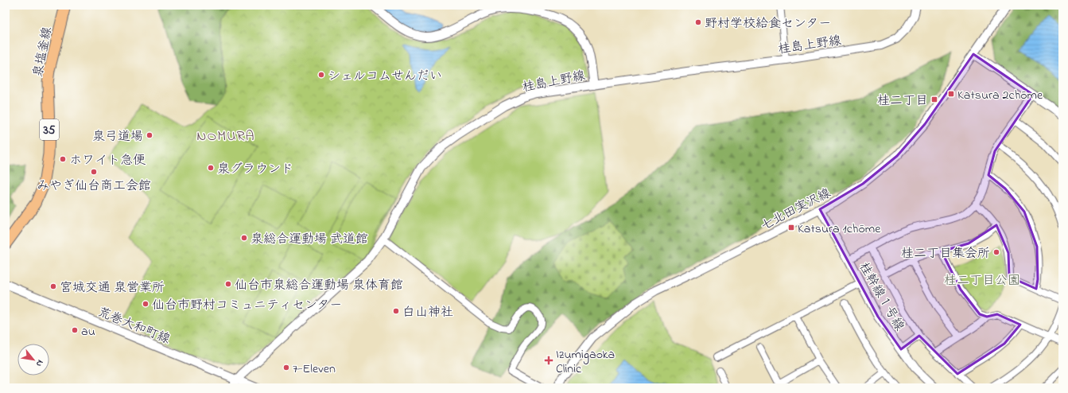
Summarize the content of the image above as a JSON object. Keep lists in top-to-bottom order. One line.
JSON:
{"streets":{"main road":["泉塩釜線","35"],"street":["桂島上野線","七北田実沢線","桂幹線１号線","荒巻大和町線"]},"crossings":[["桂島上野線","荒巻大和町線"],["七北田実沢線","桂幹線１号線"]],"districts":["NOMURA"],"parks":["桂二丁目公園"],"places":{"other":["野村学校給食センター","シェルコムせんだい","泉弓道場","ホワイト急便","泉グラウンド","みやぎ仙台商工会館","泉総合運動場 武道館","桂二丁目集会所","仙台市泉総合運動場 泉体育館","宮城交通 泉営業所","仙台市野村コミュニティセンター","白山神社","au","7-Eleven"],"transit":["Katsura 2chōme","桂二丁目","Katsura 1chōme"],"health":["Izumigaoka Clinic"]},"north":"bottom right"}
